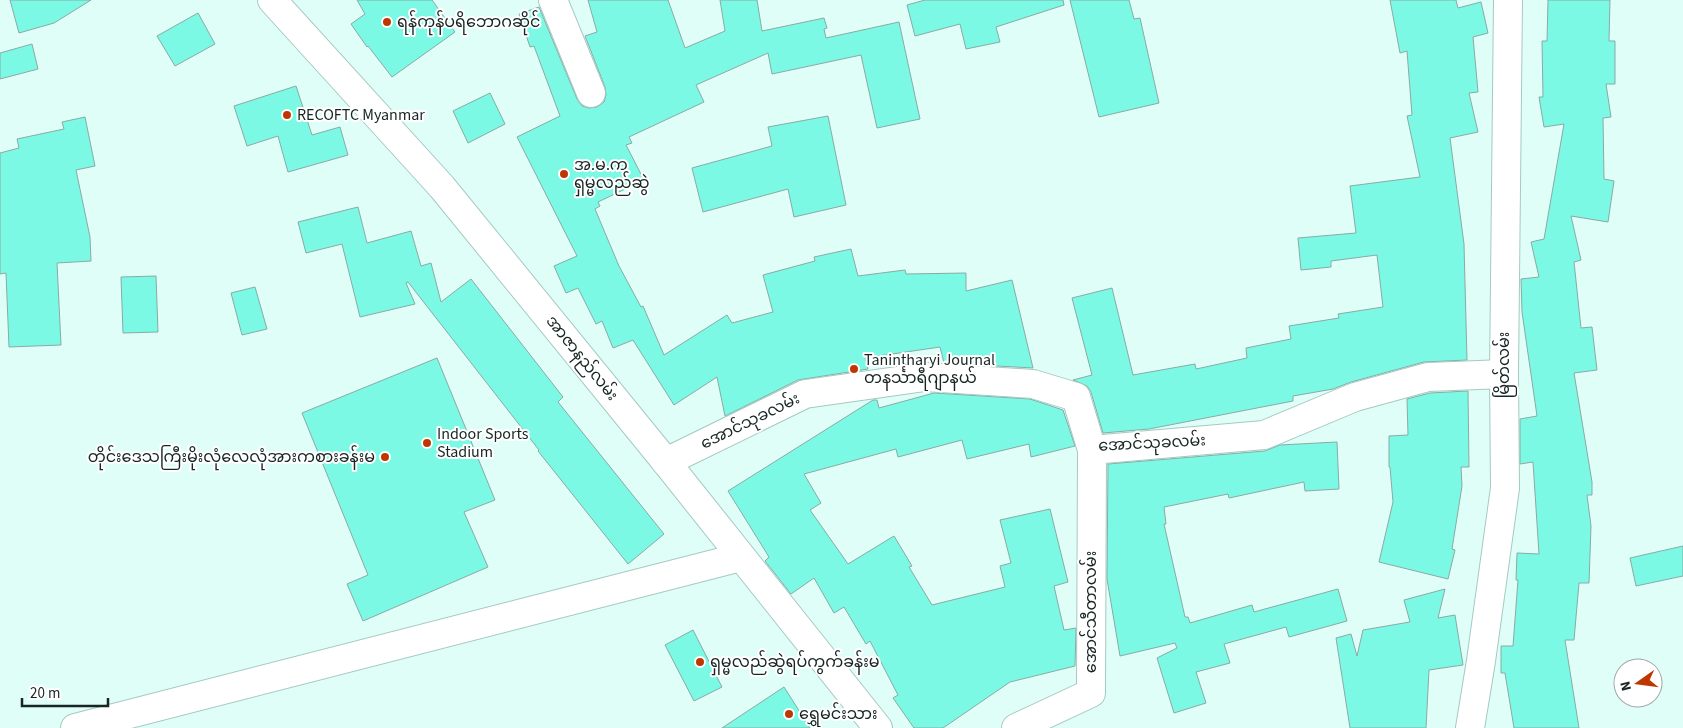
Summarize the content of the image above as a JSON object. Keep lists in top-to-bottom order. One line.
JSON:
{"streets":{"main road":["အာဇာနည်လမ်း","မြိတ်လမ်း","အောင်သုခလမ်း","အောင်သီတာလမ်း"]},"crossings":[["အာဇာနည်လမ်း","အောင်သုခလမ်း"],["မြိတ်လမ်း","အောင်သုခလမ်း"],["အောင်သုခလမ်း","အောင်သီတာလမ်း"]],"places":["ရန်ကုန်ပရိဘောဂဆိုင်","RECOFTC Myanmar","အ.မ.က ရှမ္မလည်ဆွဲ","Tanintharyi Journal တနင်္သာရီဂျာနယ်","Indoor Sports Stadium","တိုင်းဒေသကြီးမိုးလုံလေလုံအားကစားခန်းမ","ရှမ္မလည်ဆွဲရပ်ကွက်ခန်းမ","ရွှေမင်းသား"],"scale_bar":"20 m","north":"left"}
